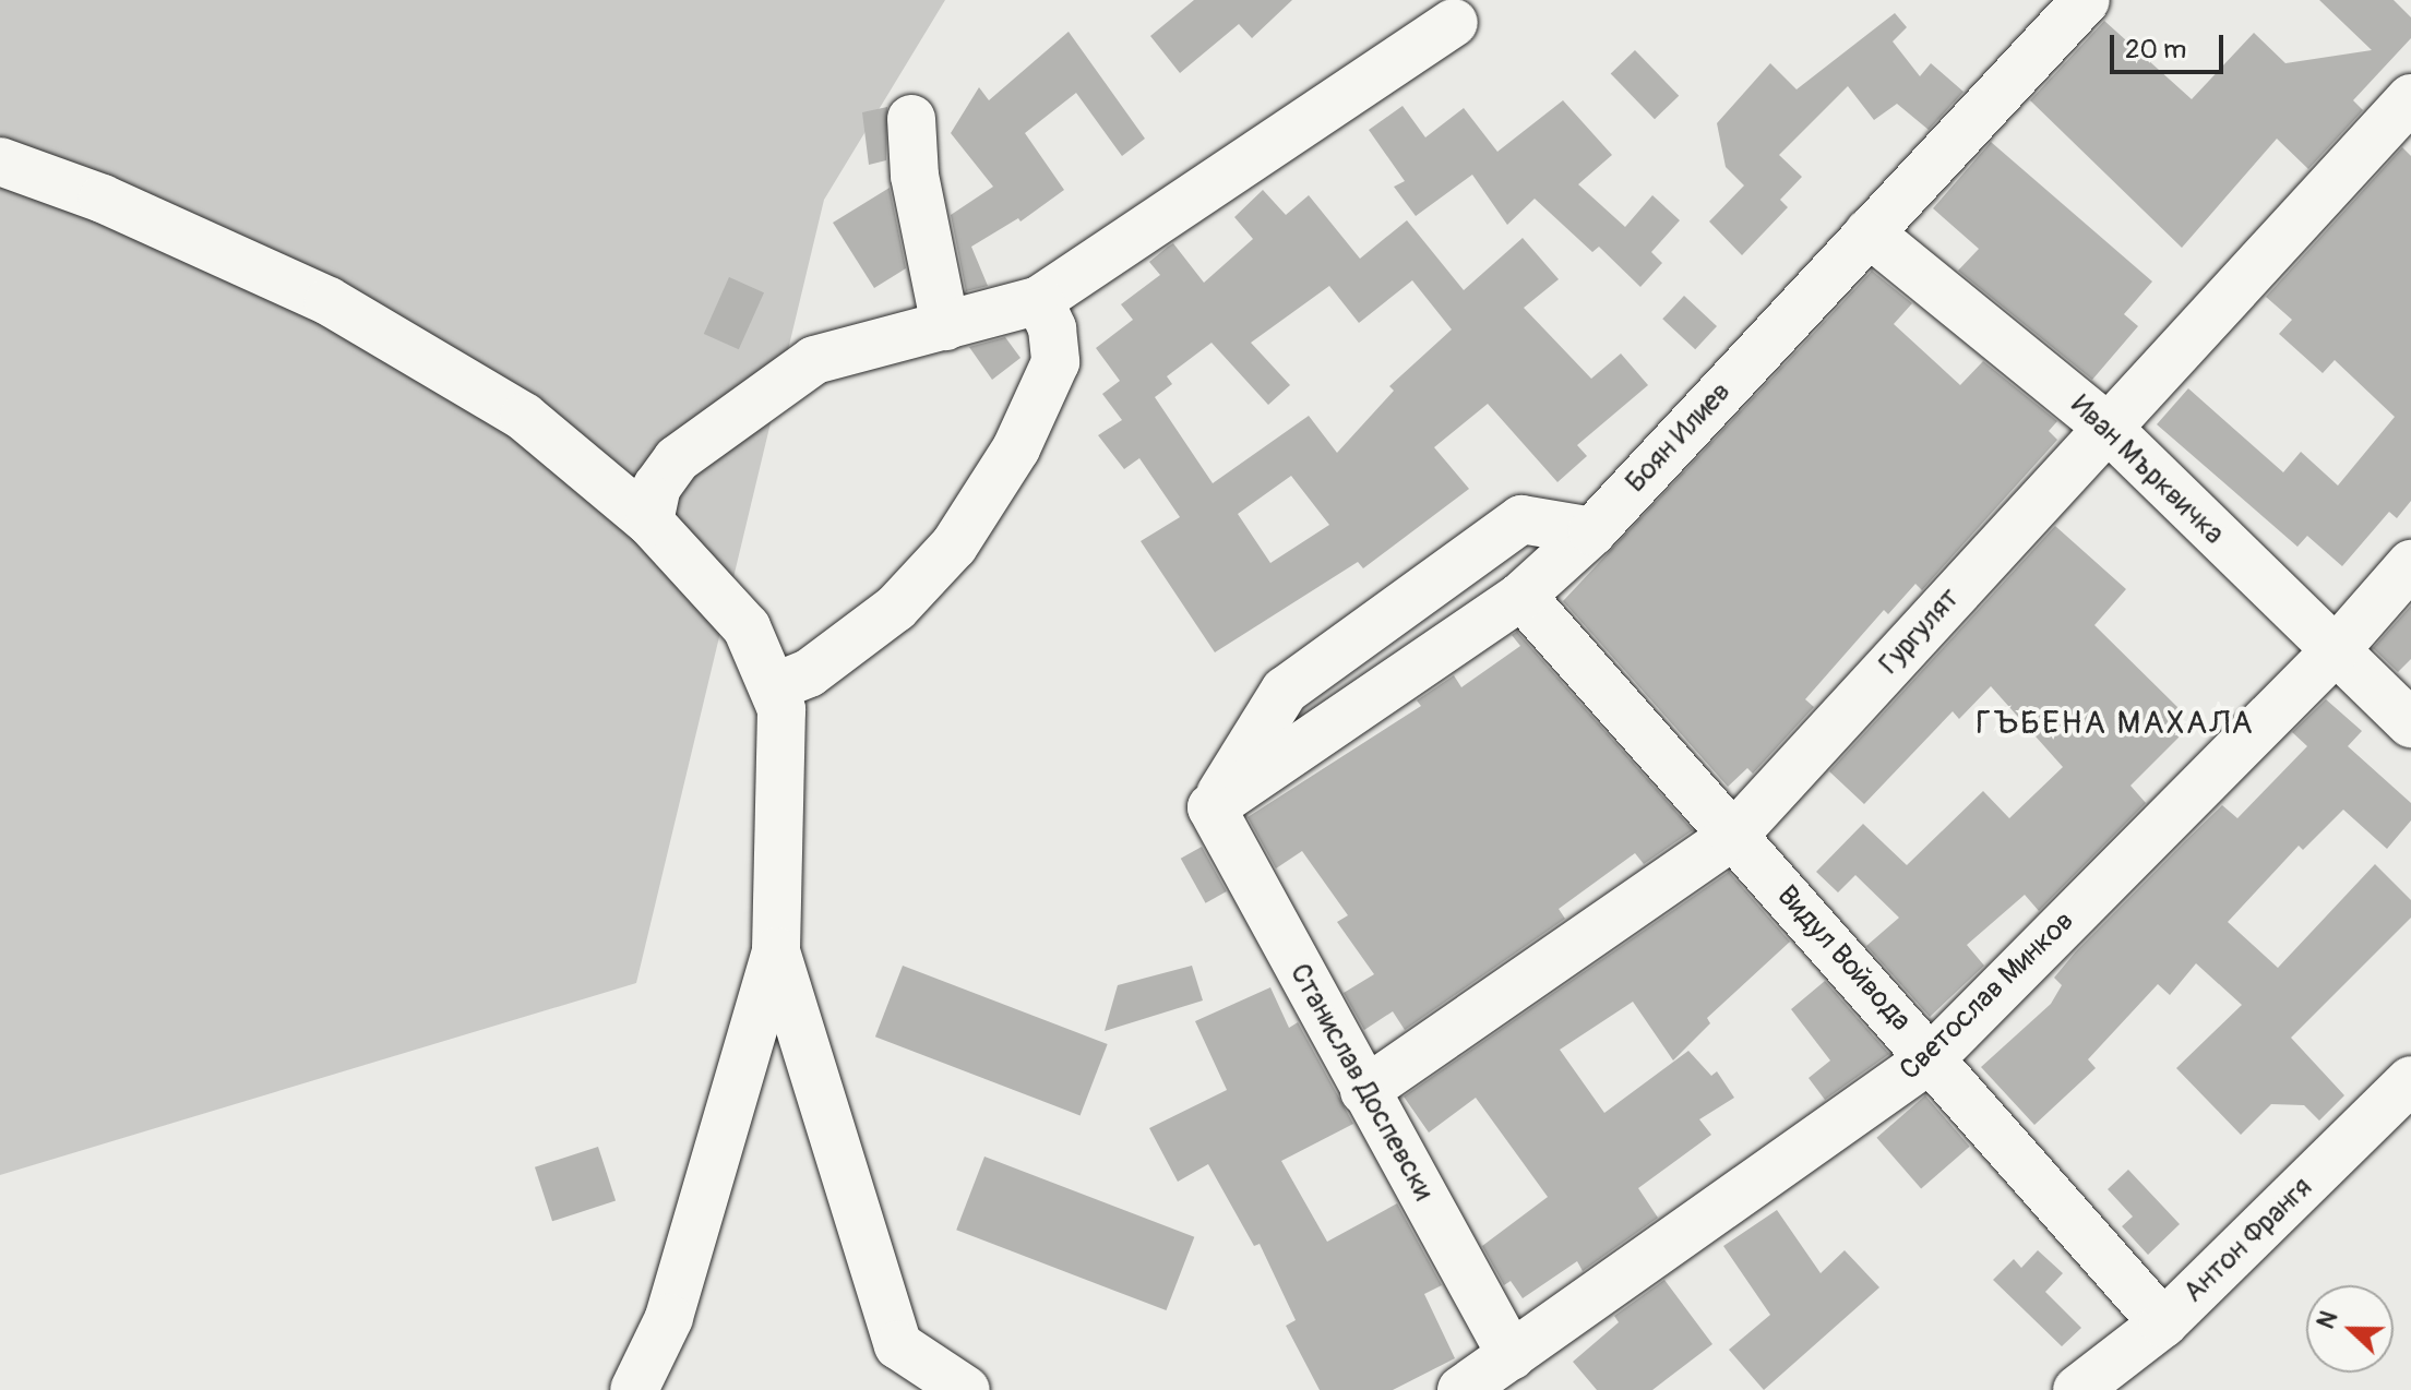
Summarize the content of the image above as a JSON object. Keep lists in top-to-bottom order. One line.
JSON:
{"streets":{"street":["Боян Илиев","Иван Мърквичка","Гургулят","Видул Войвода","Светослав Минков","Станислав Доспевски","Антон Франгя"]},"crossings":[["Боян Илиев","Иван Мърквичка"],["Боян Илиев","Видул Войвода"],["Боян Илиев","Станислав Доспевски"],["Иван Мърквичка","Гургулят"],["Иван Мърквичка","Светослав Минков"],["Гургулят","Видул Войвода"],["Гургулят","Станислав Доспевски"],["Видул Войвода","Светослав Минков"],["Видул Войвода","Антон Франгя"],["Светослав Минков","Станислав Доспевски"]],"districts":["ГЪБЕНА МАХАЛА"],"scale_bar":"20 m","north":"left"}
